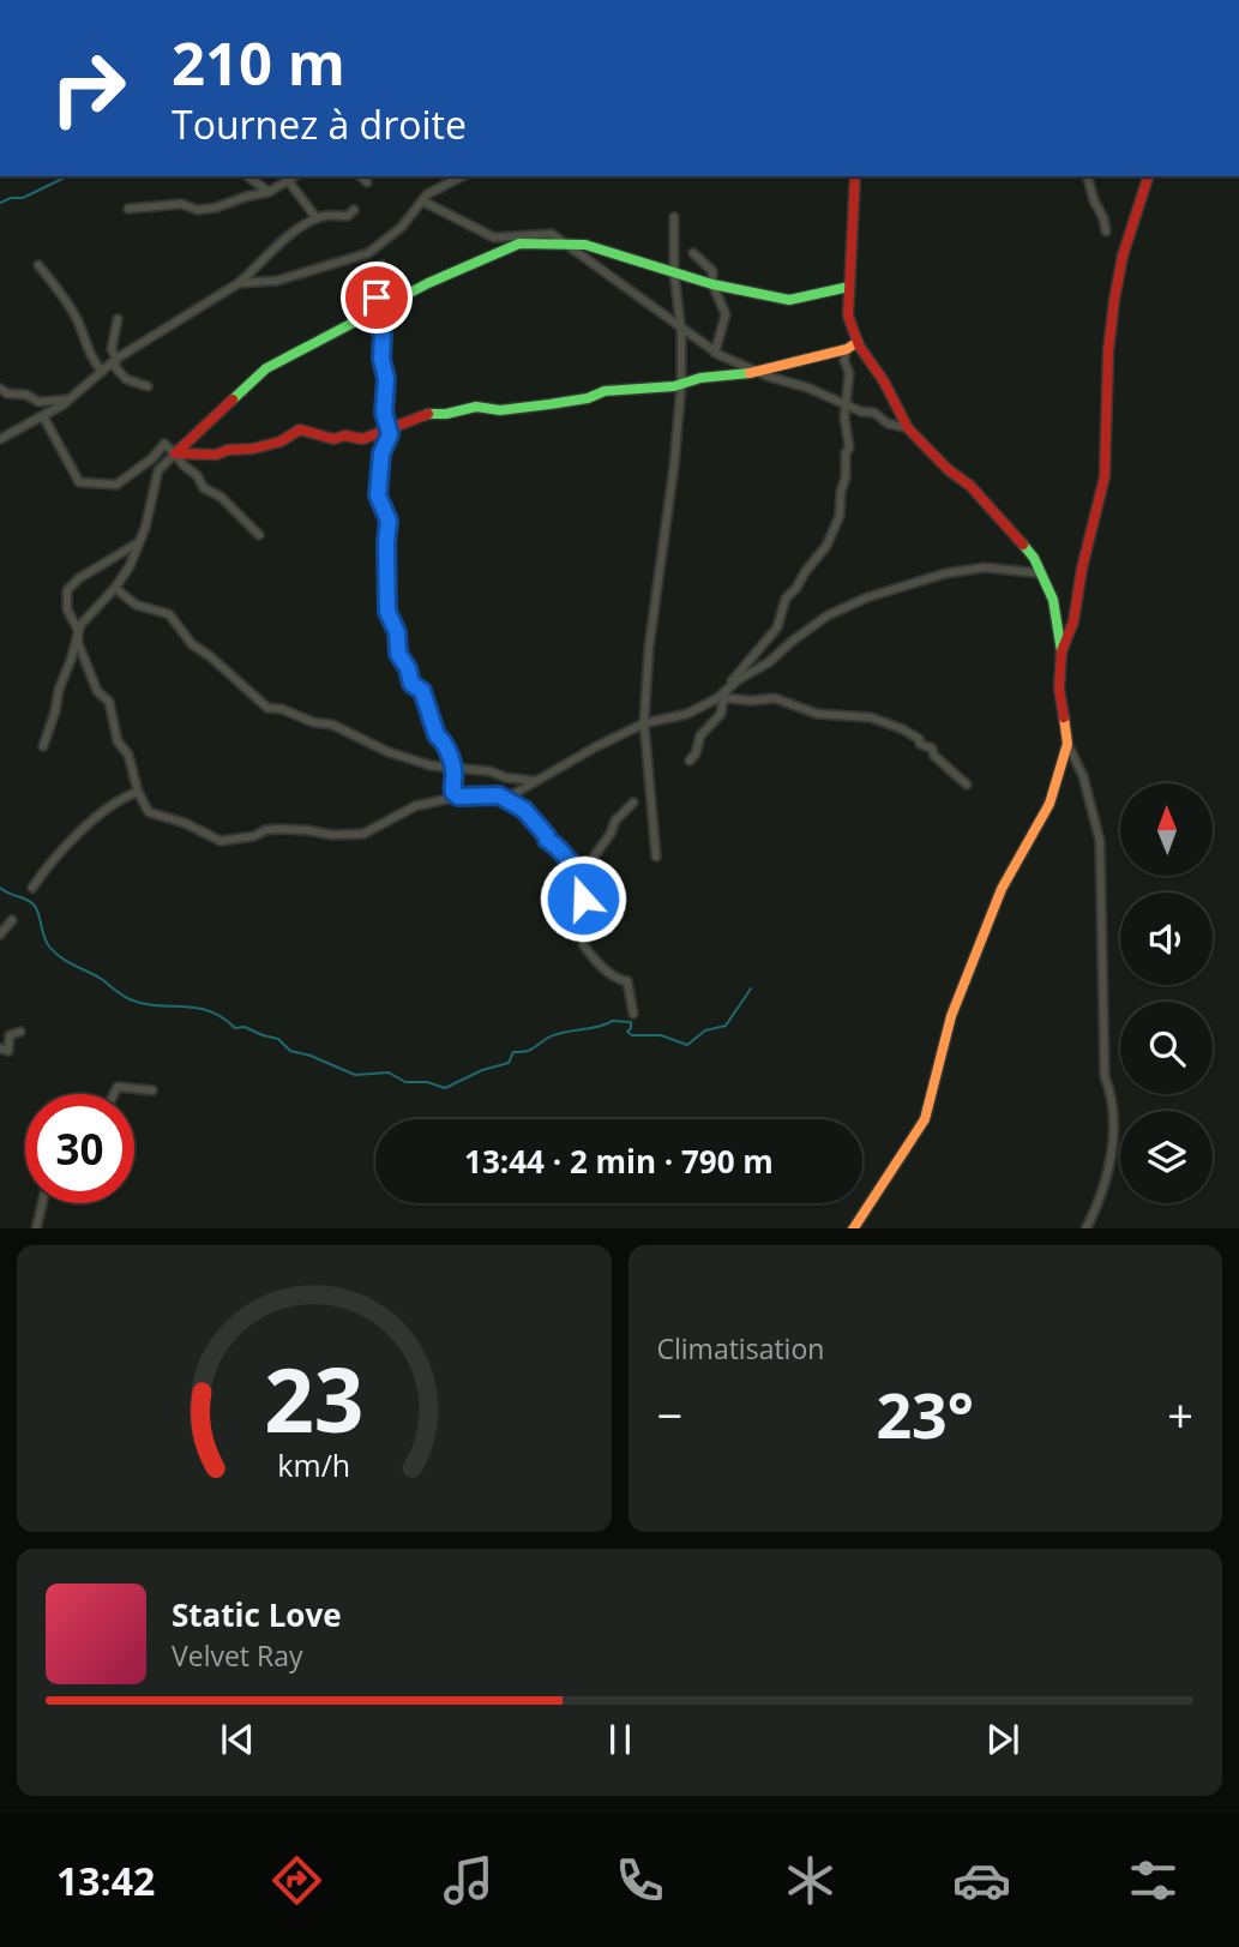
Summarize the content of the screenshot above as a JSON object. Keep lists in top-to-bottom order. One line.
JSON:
{"north":"top","page":{"turn":["210 m","Tournez à droite"],"limit":"30","trip":"13:44 · 2 min · 790 m","tile":"Climatisation","heat":["−","23°","+"],"song":["Static Love","Velvet Ray"],"tabs":"13:42","gauge":["23","km/h"]}}
